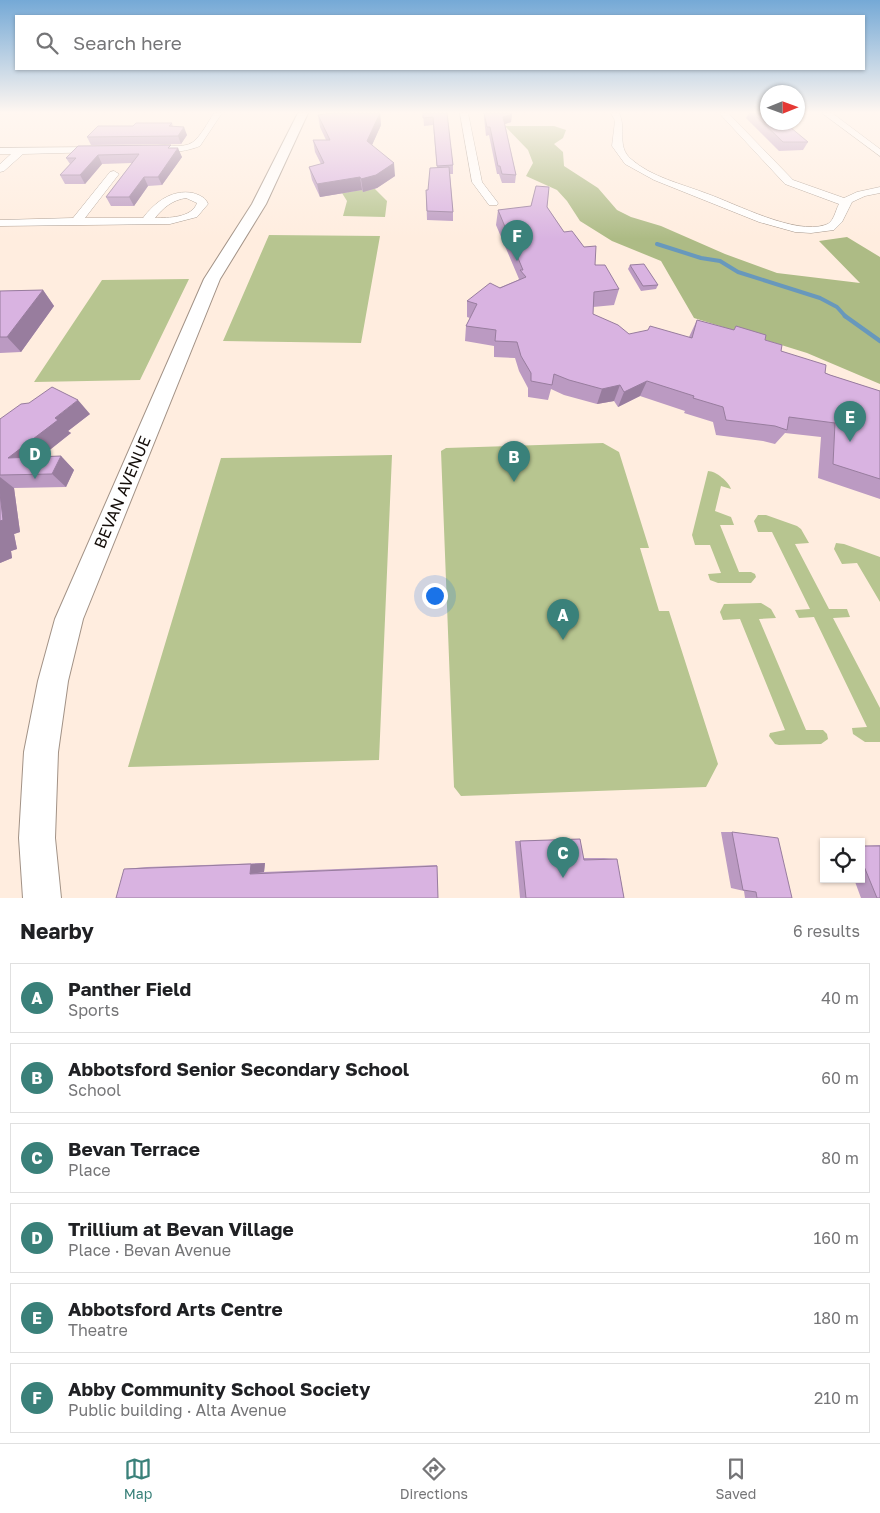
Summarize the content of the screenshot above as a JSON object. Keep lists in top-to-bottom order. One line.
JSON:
{"streets":{"street":["BEVAN AVENUE"]},"north":"right","page":{"search":"Search here","pins":["F","E","D","B","A","C"],"heading":["Nearby","6 results"],"list":[{"mark":"A","name":"Panther Field","note":"Sports","value":"40 m"},{"mark":"B","name":"Abbotsford Senior Secondary School","note":"School","value":"60 m"},{"mark":"C","name":"Bevan Terrace","note":"Place","value":"80 m"},{"mark":"D","name":"Trillium at Bevan Village","note":"Place · Bevan Avenue","value":"160 m"},{"mark":"E","name":"Abbotsford Arts Centre","note":"Theatre","value":"180 m"},{"mark":"F","name":"Abby Community School Society","note":"Public building · Alta Avenue","value":"210 m"}],"nav":["Map","Directions","Saved"]}}
